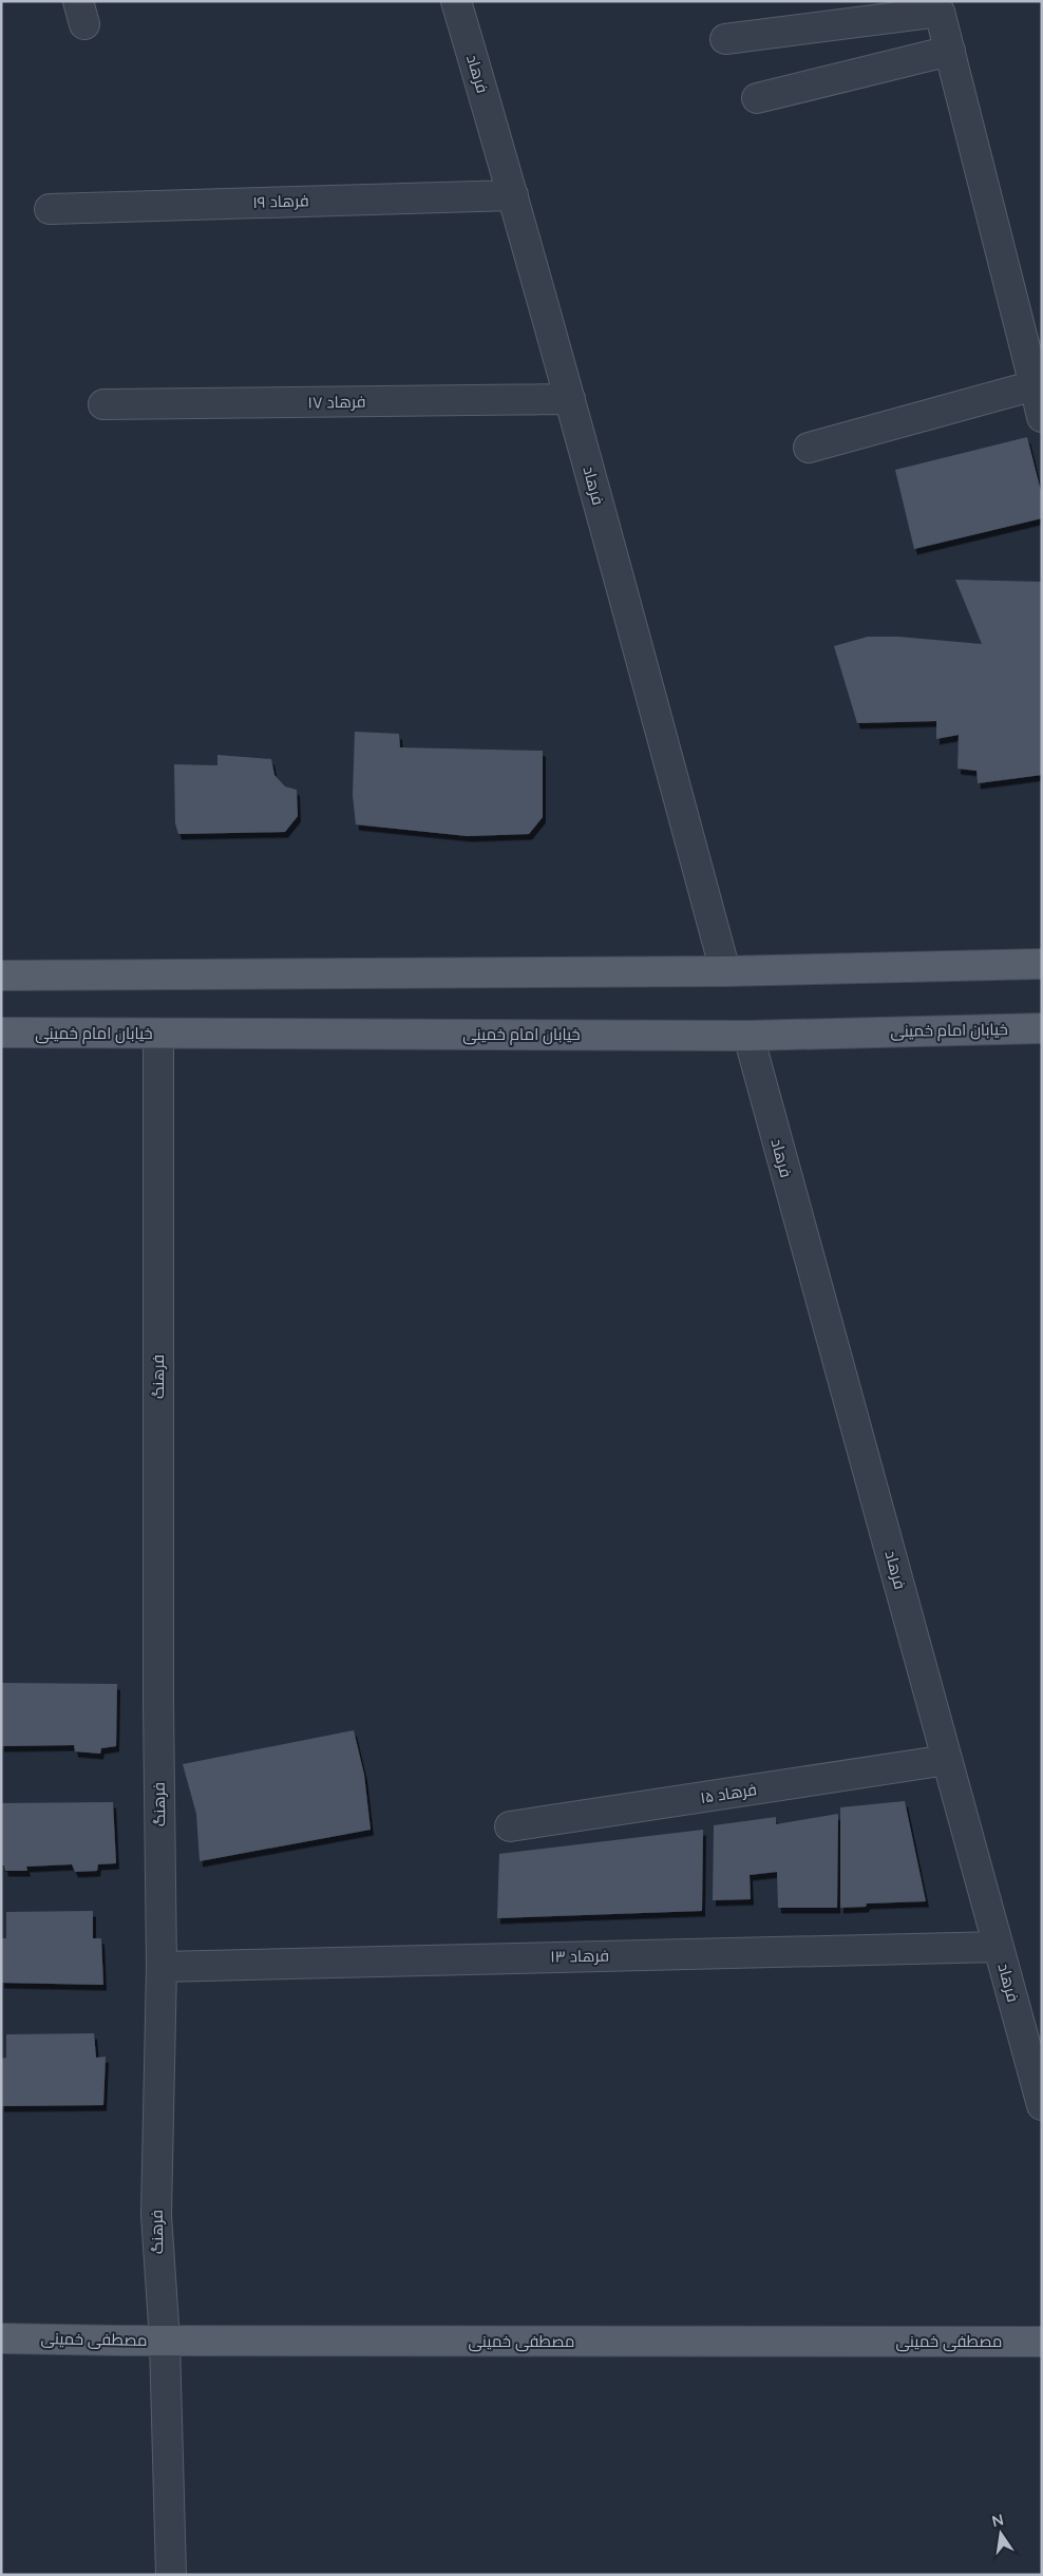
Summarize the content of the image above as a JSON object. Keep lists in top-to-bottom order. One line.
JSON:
{"streets":{"main road":["خیابان امام خمینی","مصطفی خمینی"],"street":["فرهاد","فرهاد ۱۹","فرهاد ۱۷","فرهنگ","فرهاد ۱۵","فرهاد ۱۳"]},"crossings":[["فرهاد","فرهاد ۱۹"],["فرهاد","فرهاد ۱۷"],["فرهاد","خیابان امام خمینی"],["فرهاد","فرهاد ۱۵"],["فرهاد","فرهاد ۱۳"],["خیابان امام خمینی","فرهنگ"],["فرهنگ","فرهاد ۱۳"],["فرهنگ","مصطفی خمینی"]],"north":"top"}
